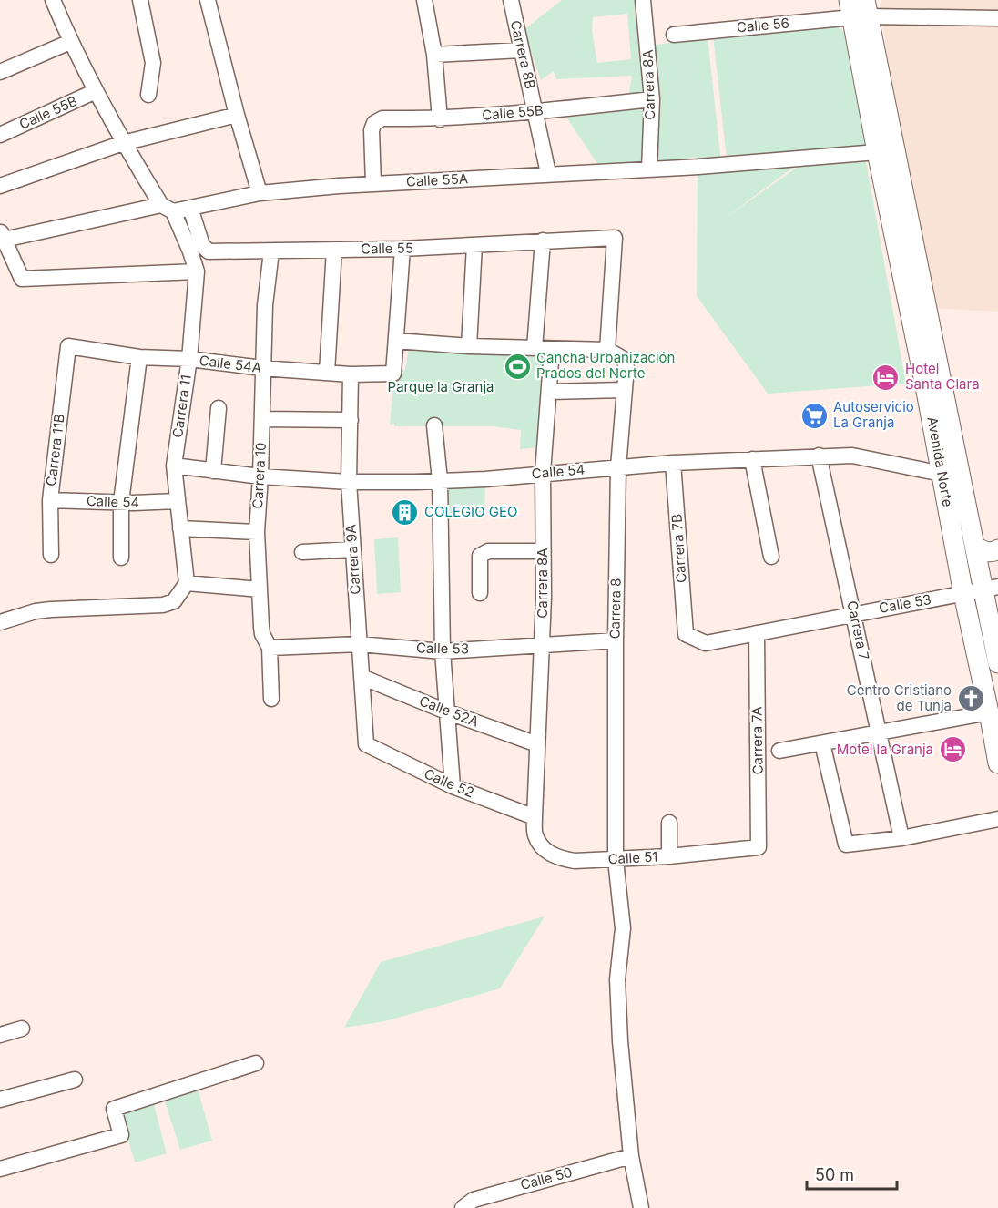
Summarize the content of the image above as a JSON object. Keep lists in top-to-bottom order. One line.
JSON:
{"streets":{"main road":["Avenida Norte"],"street":["Calle 56","Carrera 8B","Carrera 8A","Calle 55B","Calle 55A","Calle 55","Calle 54A","Carrera 11","Carrera 11B","Calle 54","Carrera 10","Carrera 7B","Carrera 9A","Calle 53","Carrera 8","Carrera 7","Calle 52A","Carrera 7A","Calle 52","Calle 51","Calle 50"]},"crossings":[["Calle 56","Avenida Norte"],["Carrera 8B","Calle 55B"],["Carrera 8B","Calle 55A"],["Carrera 8A","Calle 55B"],["Carrera 8A","Calle 55A"],["Carrera 8A","Calle 54"],["Carrera 8A","Calle 53"],["Carrera 8A","Calle 52A"],["Carrera 8A","Calle 52"],["Carrera 8A","Calle 51"],["Calle 55B","Calle 55A"],["Calle 55B","Carrera 11"],["Calle 55A","Calle 55"],["Calle 55A","Carrera 11"],["Calle 55A","Avenida Norte"],["Calle 55","Carrera 10"],["Calle 55","Carrera 8"],["Calle 54A","Carrera 11"],["Calle 54A","Carrera 11B"],["Calle 54A","Carrera 10"],["Calle 54A","Carrera 9A"],["Carrera 11","Calle 54"],["Carrera 11B","Calle 54"],["Avenida Norte","Calle 54"],["Avenida Norte","Calle 53"],["Calle 54","Carrera 10"],["Calle 54","Carrera 7B"],["Calle 54","Carrera 9A"],["Calle 54","Carrera 8"],["Calle 54","Carrera 7"],["Carrera 10","Calle 53"],["Carrera 7B","Calle 53"],["Carrera 9A","Calle 53"],["Carrera 9A","Calle 52A"],["Carrera 9A","Calle 52"],["Calle 53","Carrera 8"],["Calle 53","Carrera 7"],["Calle 53","Carrera 7A"],["Carrera 8","Calle 51"],["Carrera 8","Calle 50"],["Carrera 7A","Calle 51"],["Calle 52","Calle 51"]],"parks":["Parque la Granja"],"places":{"sports":["Cancha Urbanización Prados del Norte"],"hotel":["Hotel Santa Clara","Motel la Granja"],"supermarket":["Autoservicio La Granja"],"building":["COLEGIO GEO"],"church":["Centro Cristiano de Tunja"]},"scale_bar":"50 m"}
